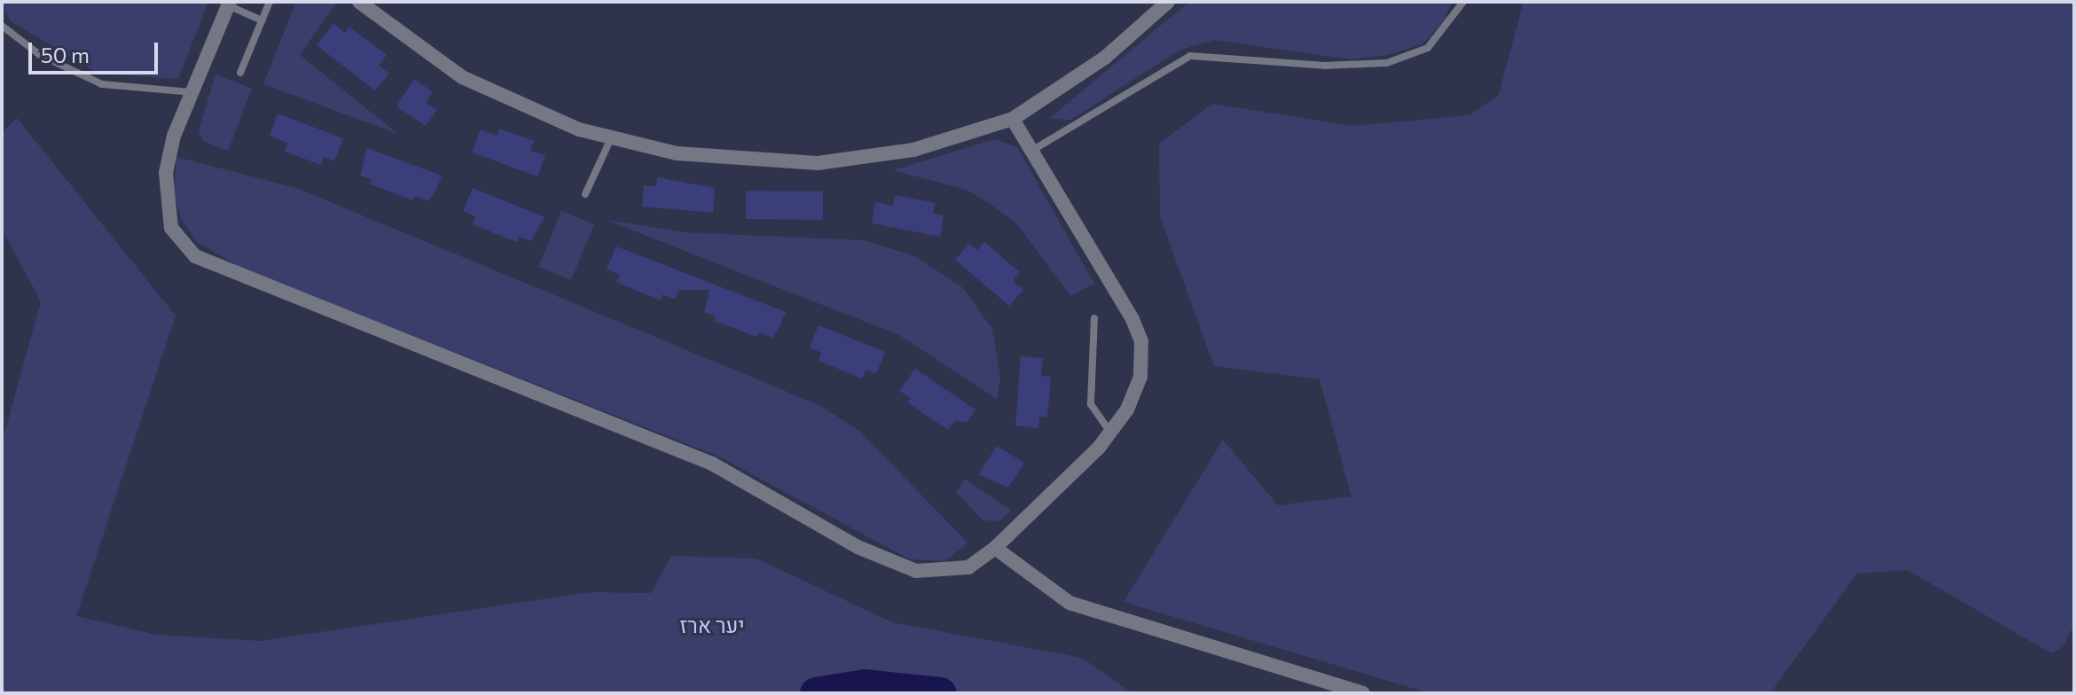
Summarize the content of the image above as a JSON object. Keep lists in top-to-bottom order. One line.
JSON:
{"parks":["יער ארז"],"scale_bar":"50 m"}
